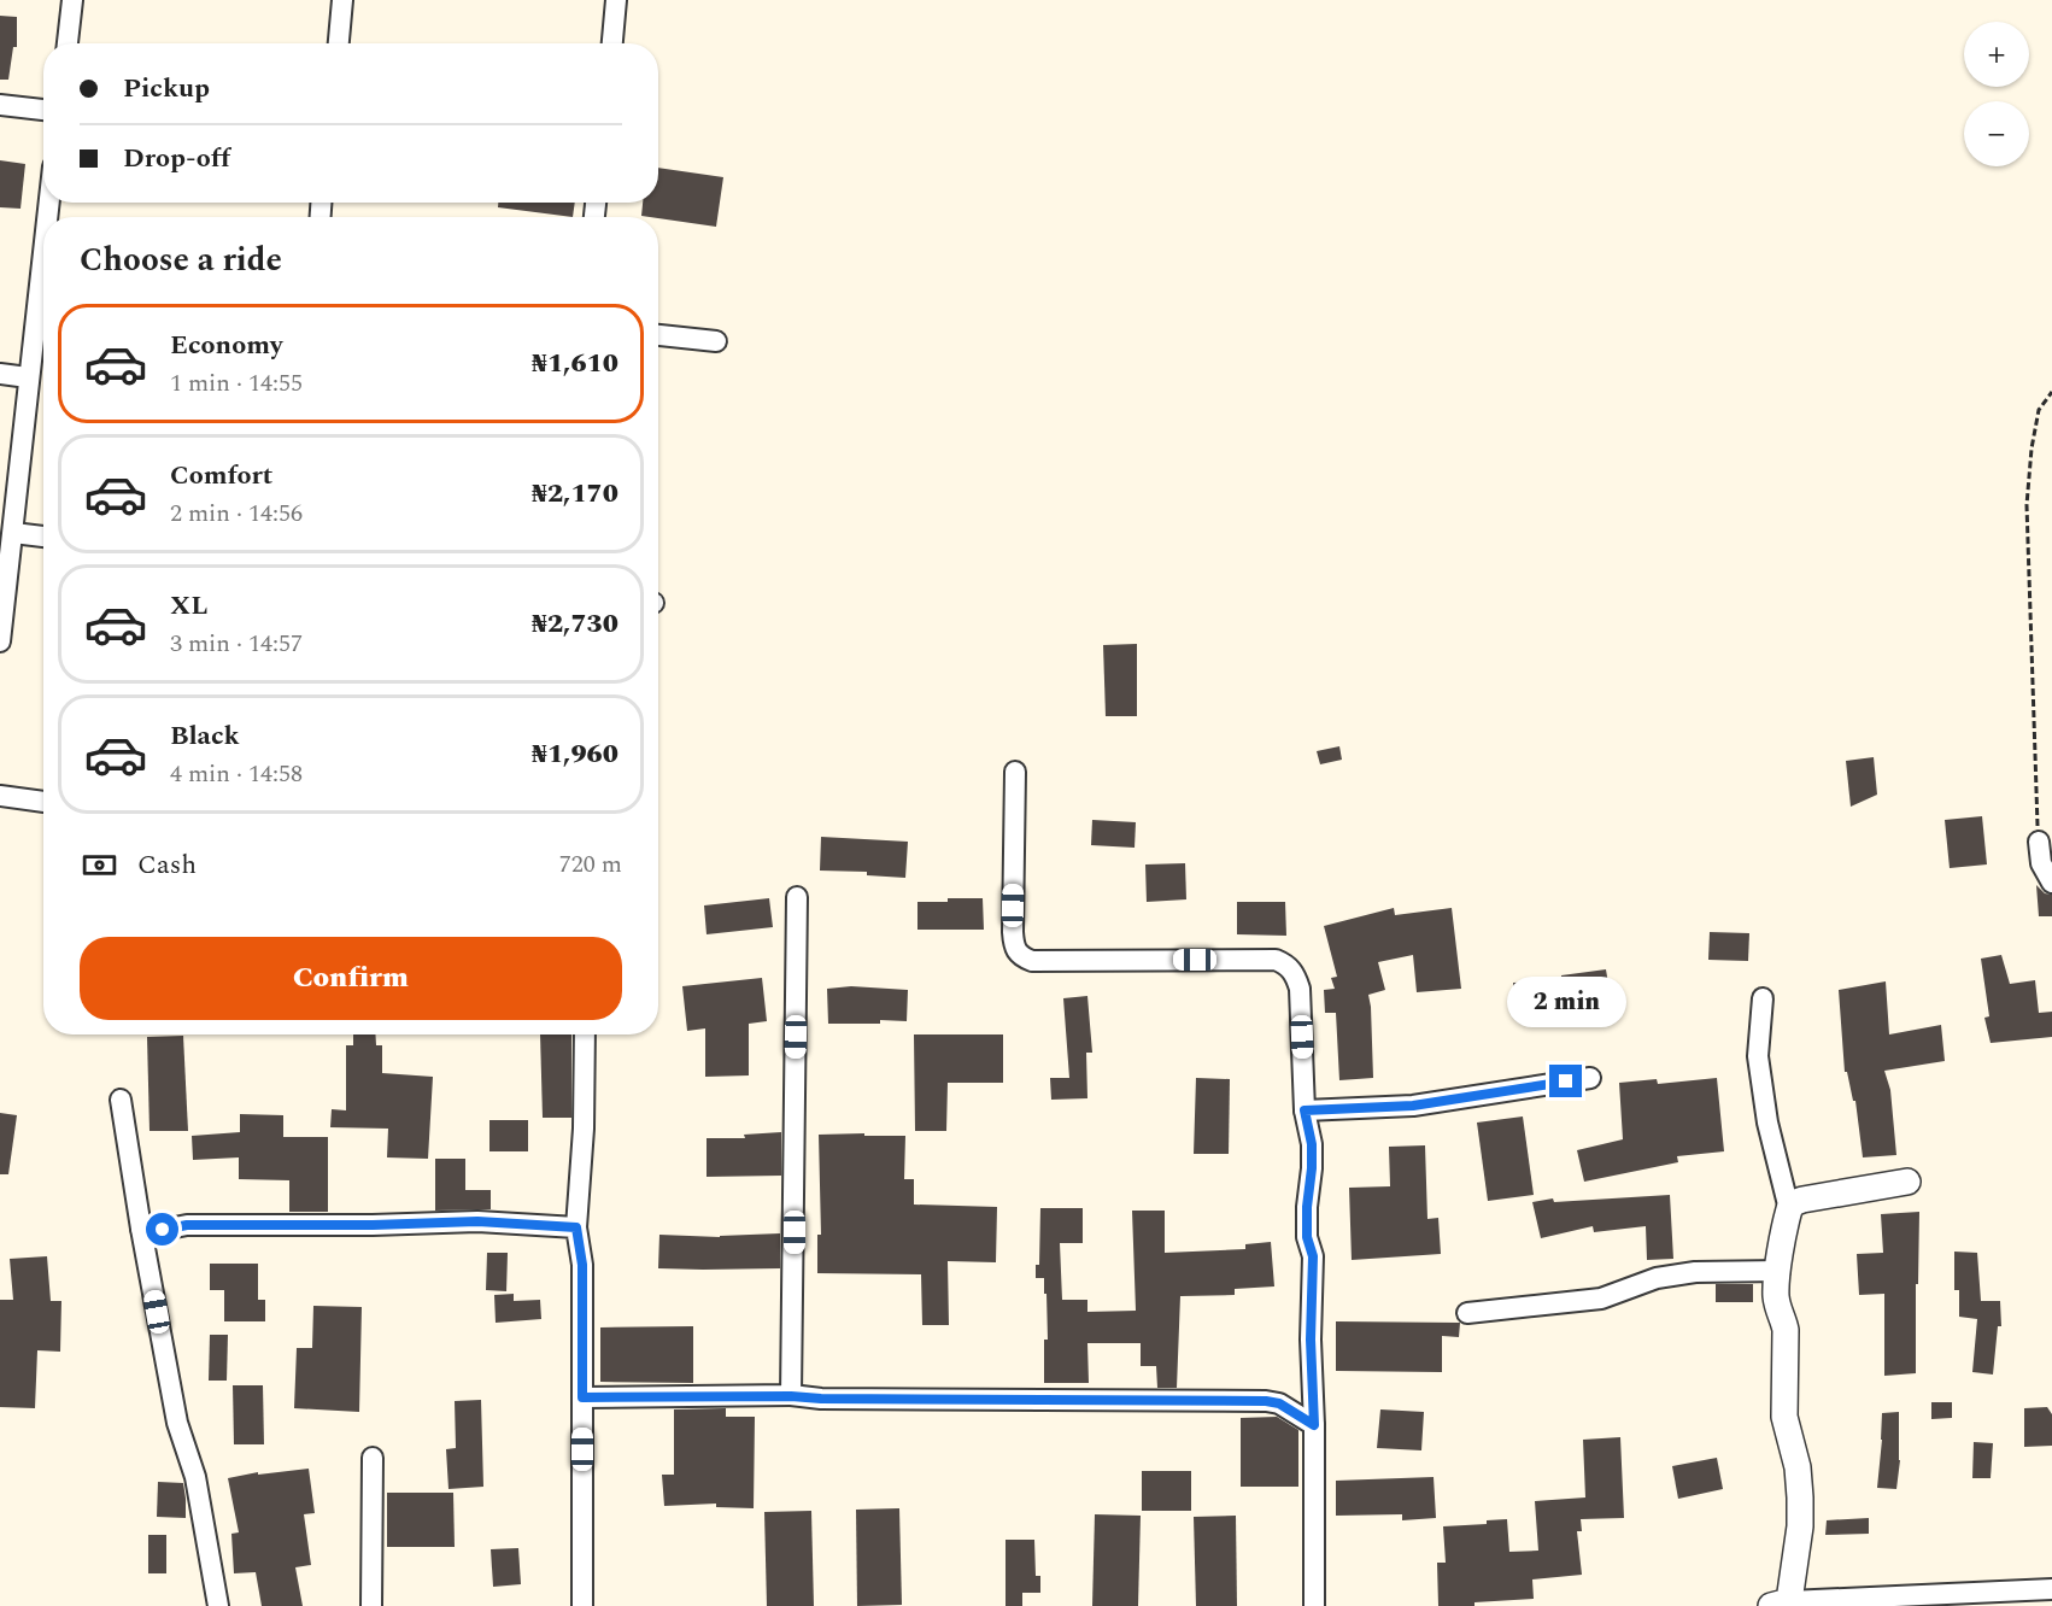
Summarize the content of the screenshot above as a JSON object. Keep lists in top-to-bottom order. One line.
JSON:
{"page":{"map_buttons":["+","−"],"banner":["Pickup","Drop-off"],"heading":"Choose a ride","list":[{"name":"Economy","note":"1 min · 14:55","value":"₦1,610"},{"name":"Comfort","note":"2 min · 14:56","value":"₦2,170"},{"name":"XL","note":"3 min · 14:57","value":"₦2,730"},{"name":"Black","note":"4 min · 14:58","value":"₦1,960"}],"pay":["Cash","720 m"],"buttons":"Confirm","bubble":"2 min"}}
